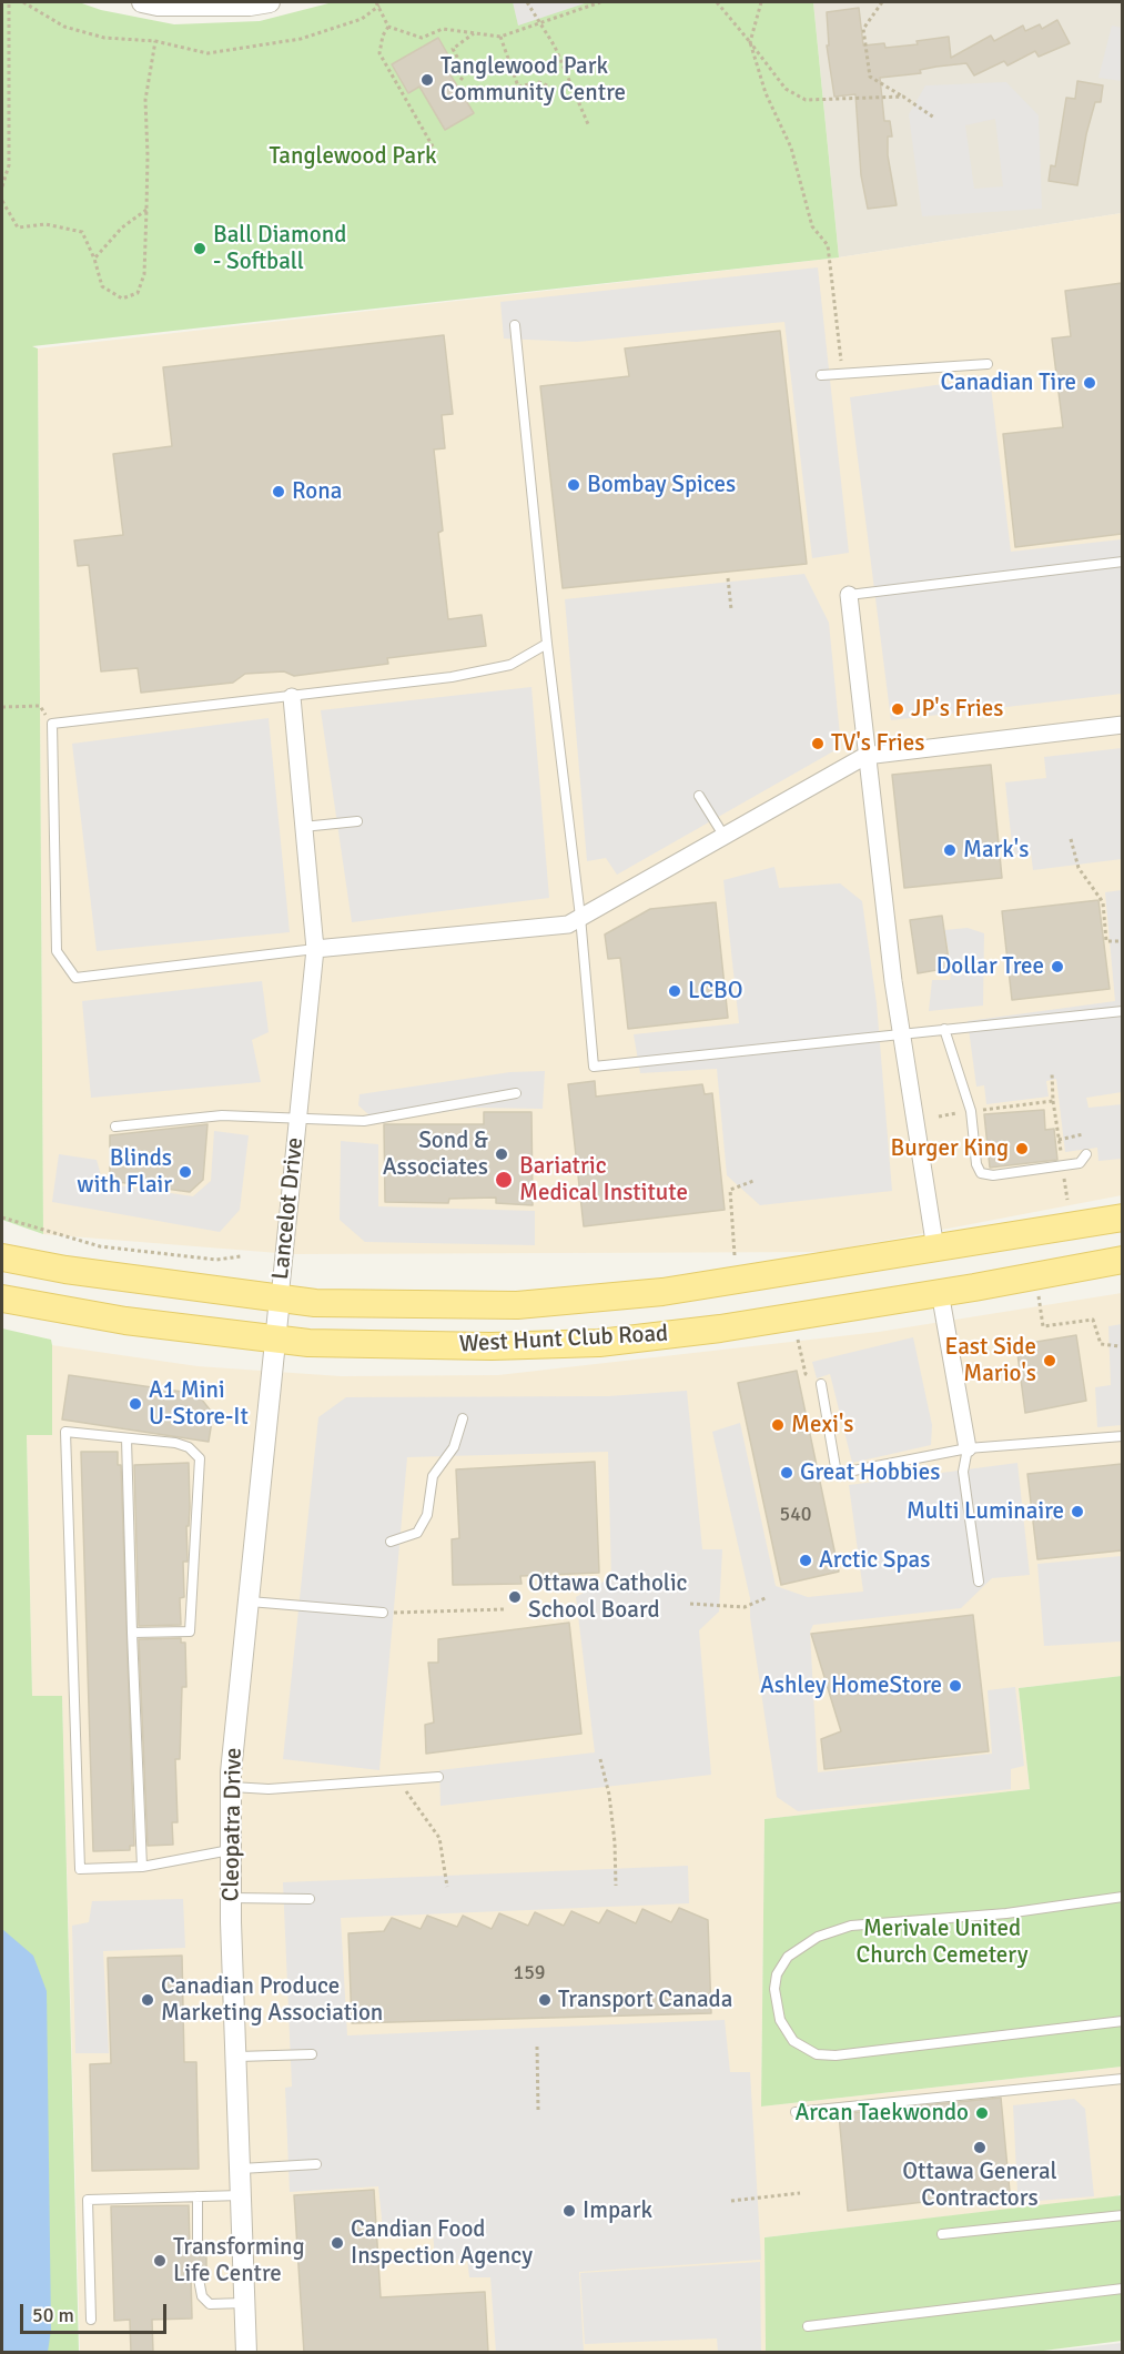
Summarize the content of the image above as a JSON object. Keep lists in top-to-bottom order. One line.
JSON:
{"streets":{"main road":["West Hunt Club Road"],"street":["Lancelot Drive","Cleopatra Drive"]},"crossings":[["Lancelot Drive","West Hunt Club Road"],["Lancelot Drive","Cleopatra Drive"],["West Hunt Club Road","Cleopatra Drive"]],"parks":["Tanglewood Park","Merivale United Church Cemetery"],"places":["Tanglewood Park Community Centre","Ball Diamond - Softball","Canadian Tire","Bombay Spices","Rona","JP's Fries","TV's Fries","Mark's","Dollar Tree","LCBO","Burger King","Sond & Associates","Blinds with Flair","Bariatric Medical Institute","East Side Mario's","A1 Mini U-Store-It","Mexi's","Great Hobbies","Multi Luminaire","Arctic Spas","Ottawa Catholic School Board","Ashley HomeStore","Canadian Produce Marketing Association","Transport Canada","Arcan Taekwondo","Ottawa General Contractors","Impark","Candian Food Inspection Agency","Transforming Life Centre"],"house_numbers":["540","159"],"scale_bar":"50 m"}
